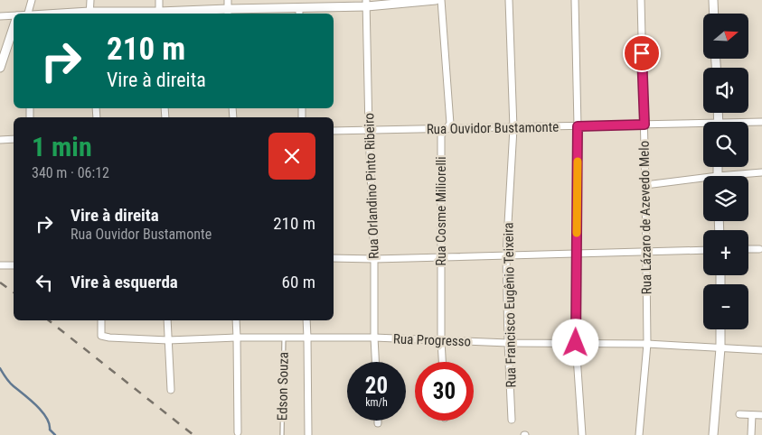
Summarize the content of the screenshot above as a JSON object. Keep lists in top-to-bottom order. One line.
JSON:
{"streets":{"street":["Rua Ouvidor Bustamonte","Rua Orlandino Pinto Ribeiro","Rua Cosme Miliorelli","Rua Lázaro de Azevedo Melo","Rua Francisco Eugênio Teixeira","Rua Progresso"],"lane":["Edson Souza"]},"crossings":[["Rua Ouvidor Bustamonte","Rua Orlandino Pinto Ribeiro"],["Rua Ouvidor Bustamonte","Rua Cosme Miliorelli"],["Rua Ouvidor Bustamonte","Rua Lázaro de Azevedo Melo"],["Rua Ouvidor Bustamonte","Rua Francisco Eugênio Teixeira"],["Rua Orlandino Pinto Ribeiro","Rua Progresso"],["Rua Cosme Miliorelli","Rua Progresso"],["Rua Lázaro de Azevedo Melo","Rua Progresso"],["Rua Francisco Eugênio Teixeira","Rua Progresso"],["Rua Progresso","Edson Souza"]],"north":"right","page":{"map_buttons":["+","−"],"turn":["210 m","Vire à direita"],"heading":["1 min","340 m · 06:12"],"list":[{"name":"Vire à direita","note":"Rua Ouvidor Bustamonte","value":"210 m"},{"name":"Vire à esquerda","value":"60 m"}],"speed":"20 km/h","limit":"30"}}
